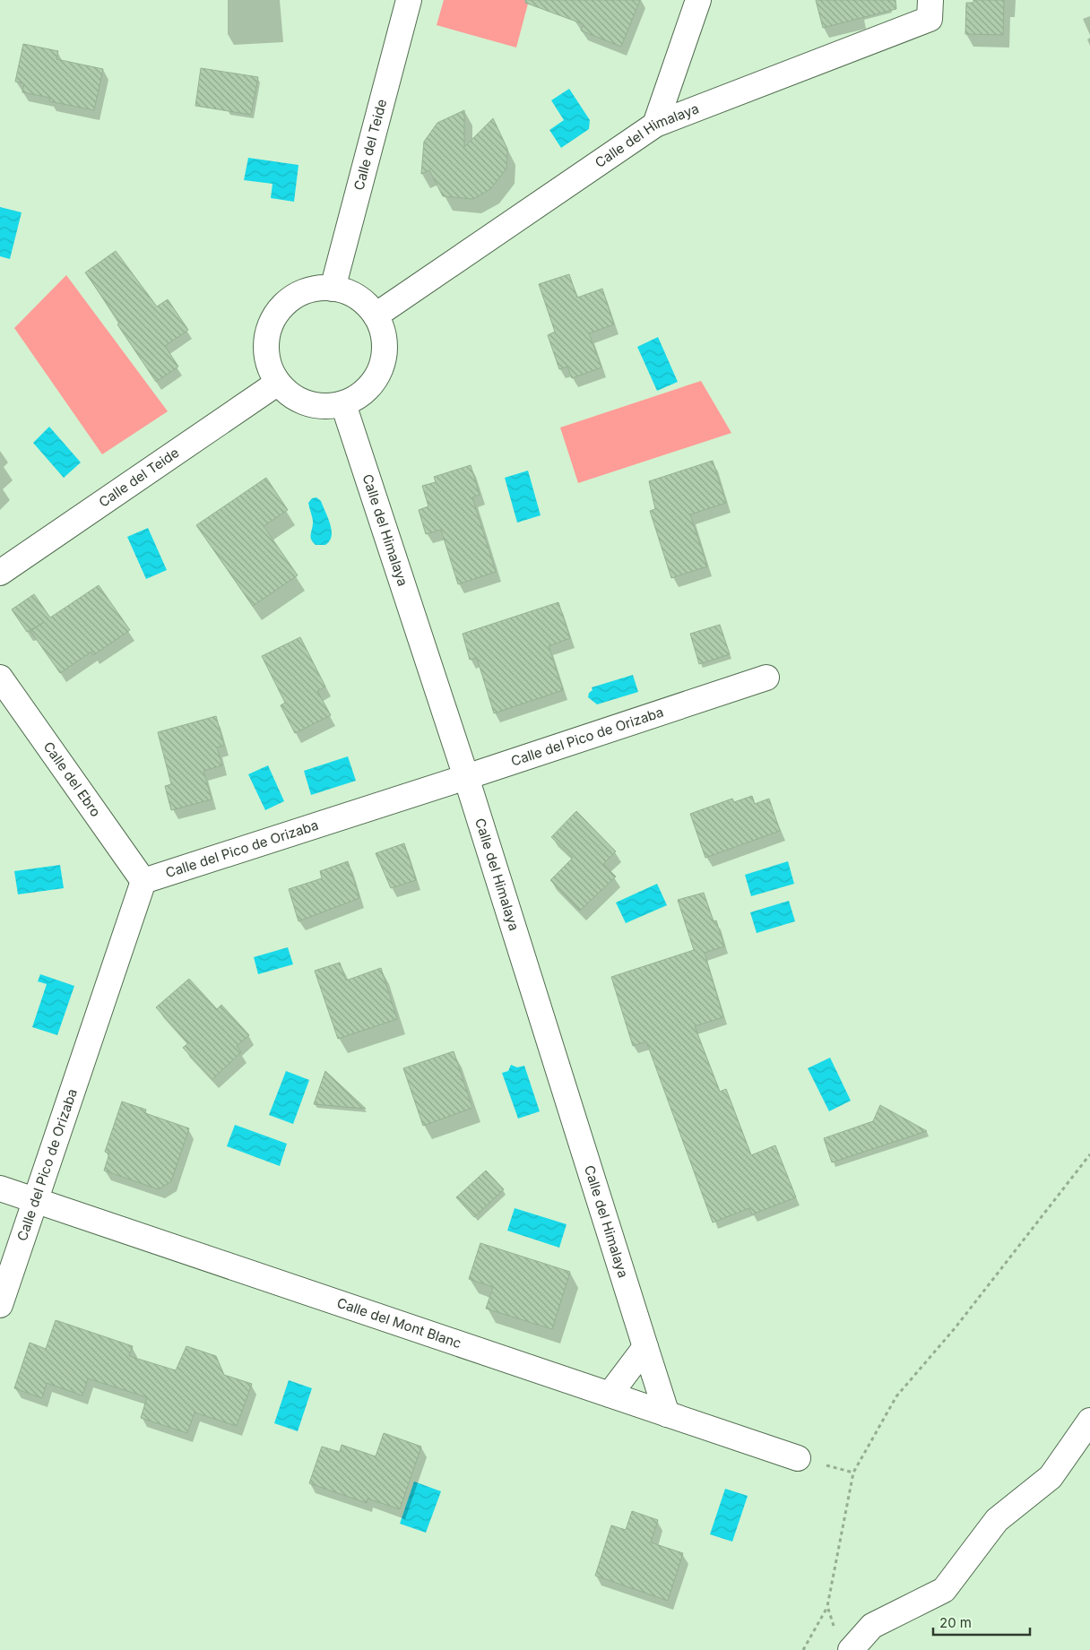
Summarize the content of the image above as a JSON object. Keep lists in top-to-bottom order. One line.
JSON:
{"streets":{"street":["Calle del Himalaya","Calle del Teide","Calle del Pico de Orizaba","Calle del Ebro","Calle del Mont Blanc"]},"crossings":[["Calle del Himalaya","Calle del Teide"],["Calle del Himalaya","Calle del Pico de Orizaba"],["Calle del Himalaya","Calle del Mont Blanc"],["Calle del Pico de Orizaba","Calle del Ebro"],["Calle del Pico de Orizaba","Calle del Mont Blanc"]],"scale_bar":"20 m"}
